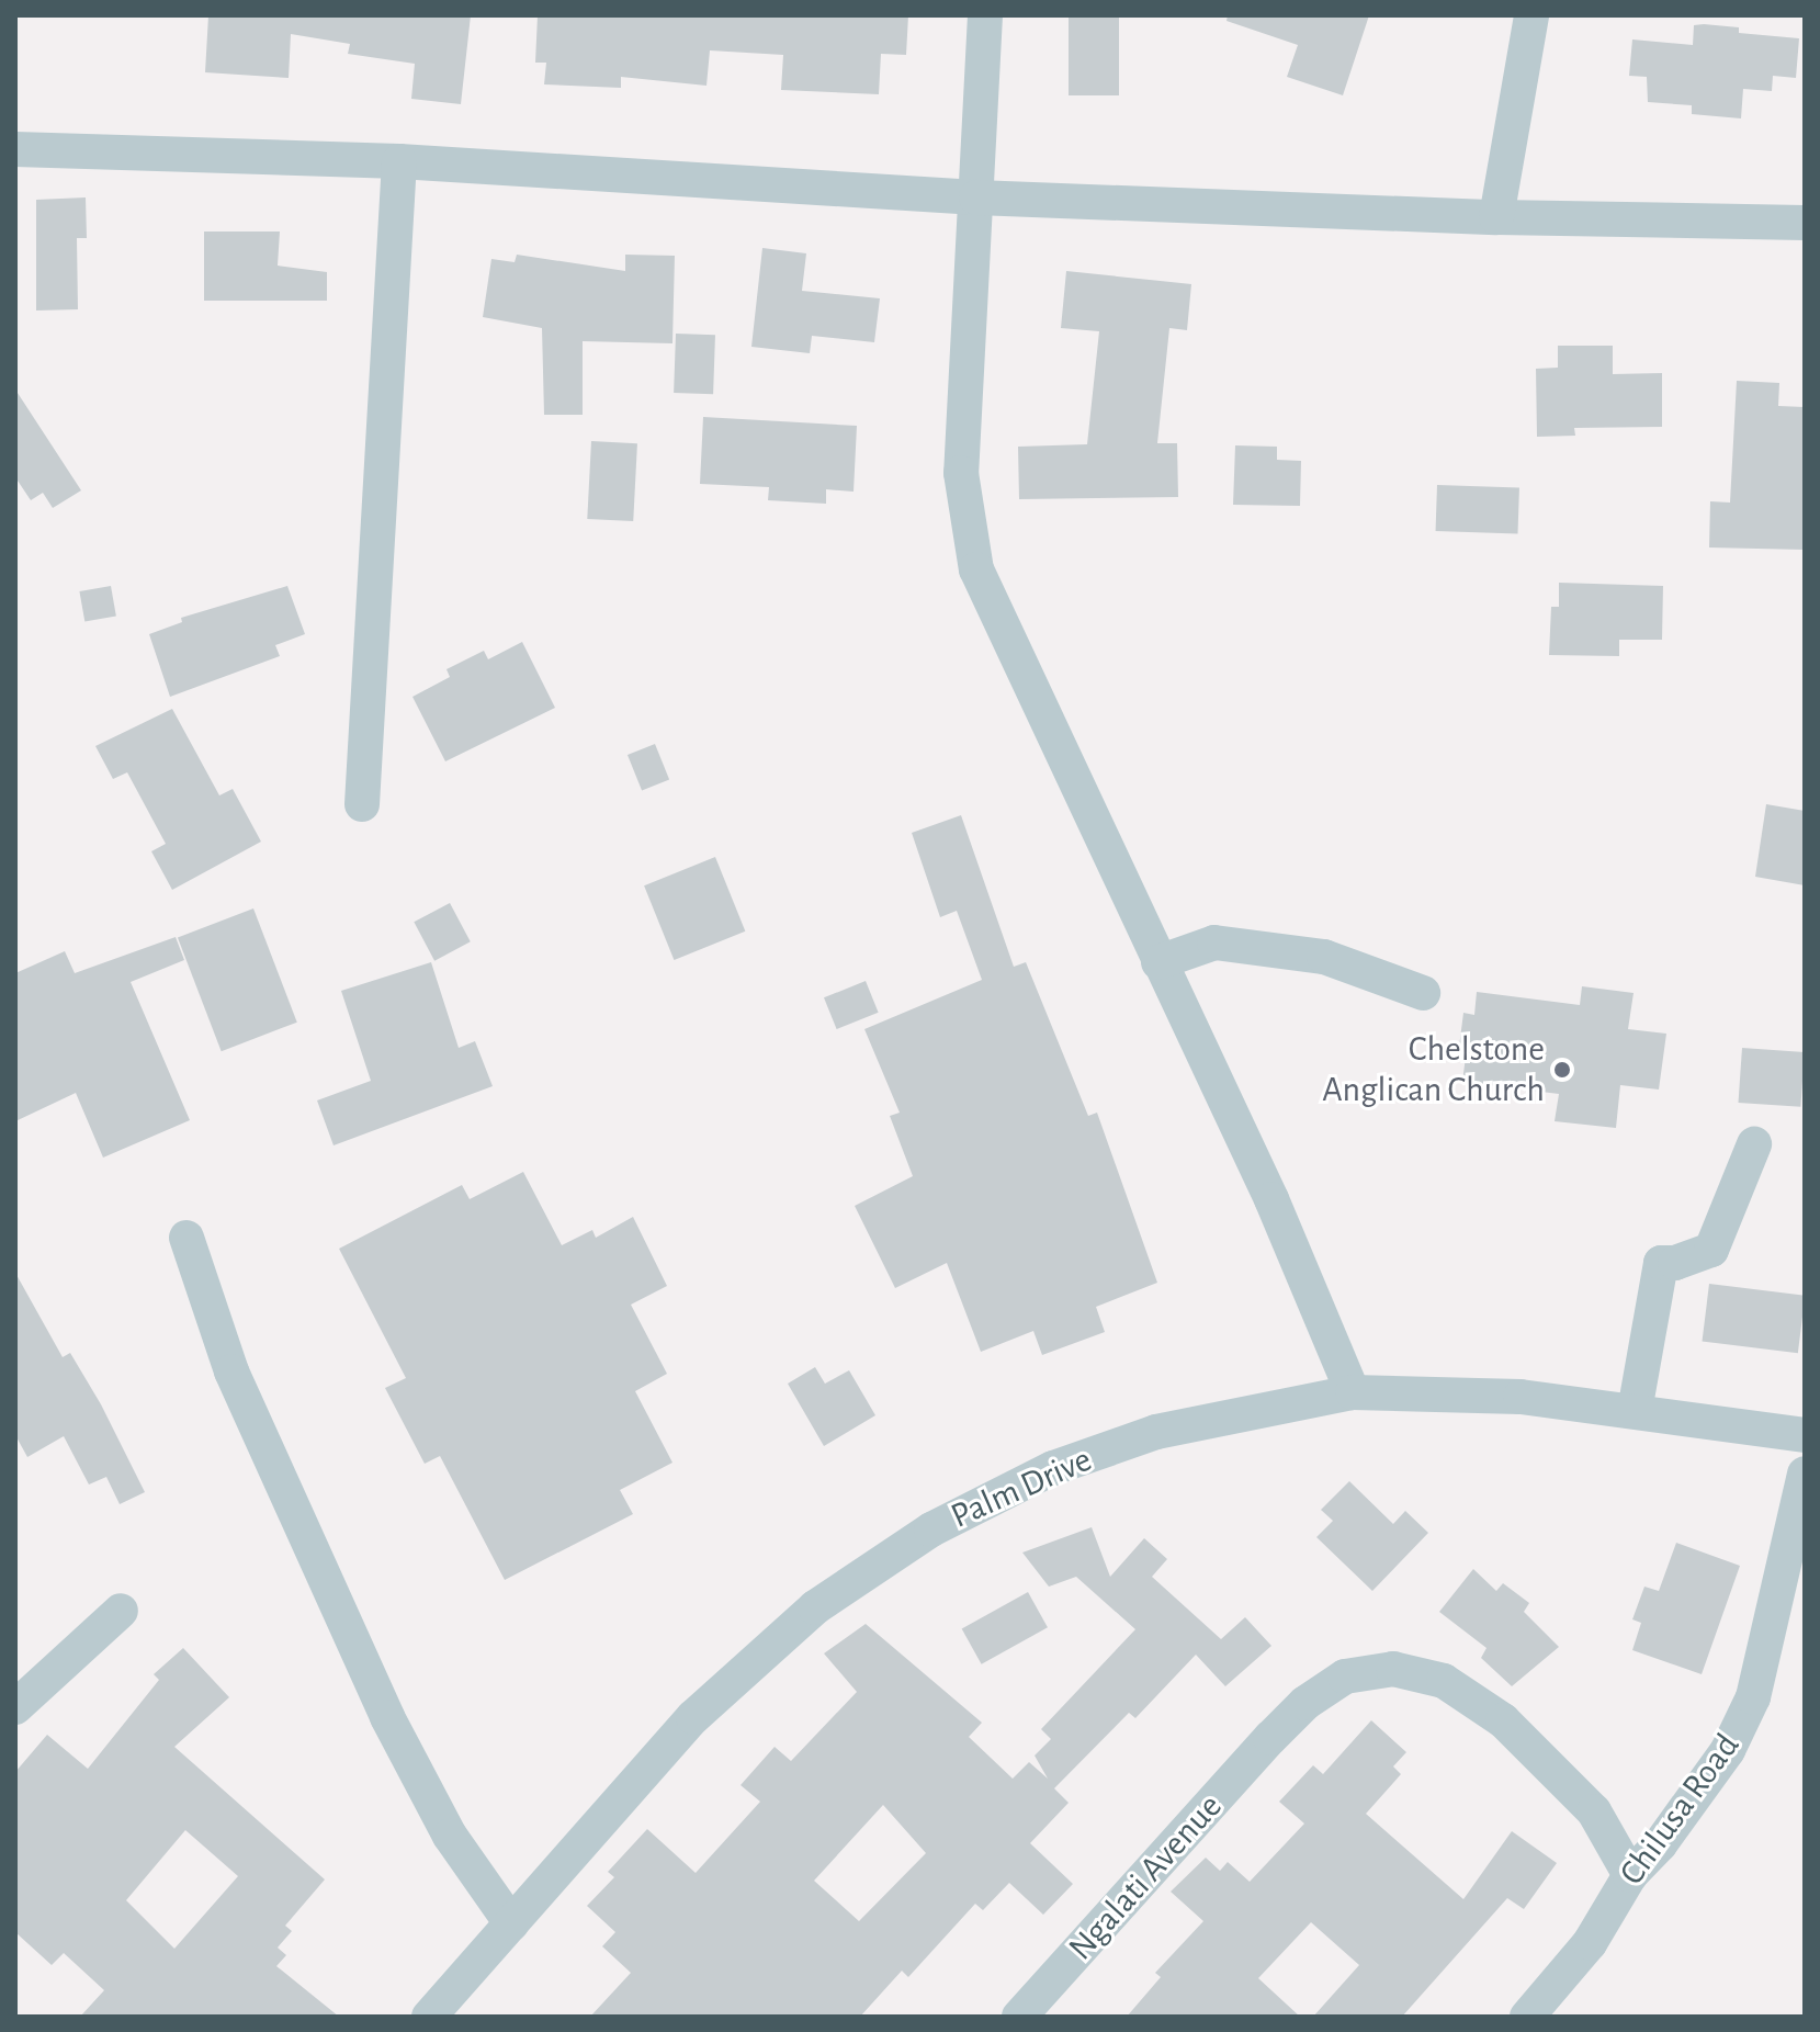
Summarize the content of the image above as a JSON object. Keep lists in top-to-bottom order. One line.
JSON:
{"streets":{"street":["Palm Drive","Chilusa Road","Ngalati Avenue"]},"crossings":[["Chilusa Road","Ngalati Avenue"]],"places":["Chelstone Anglican Church"]}
